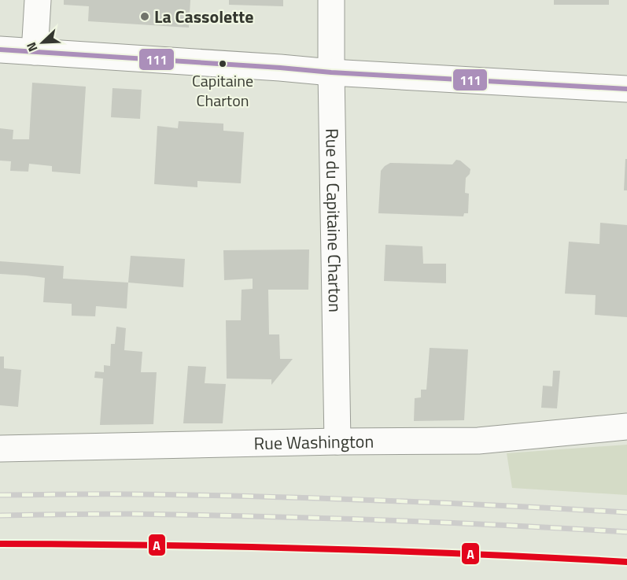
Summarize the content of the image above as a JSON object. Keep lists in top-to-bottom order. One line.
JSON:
{"streets":{"street":["Rue du Capitaine Charton","Rue Washington"]},"crossings":[["Rue du Capitaine Charton","Rue Washington"]],"places":["La Cassolette","Capitaine Charton"],"lines":["transit line 111","transit line A"],"north":"bottom left"}
